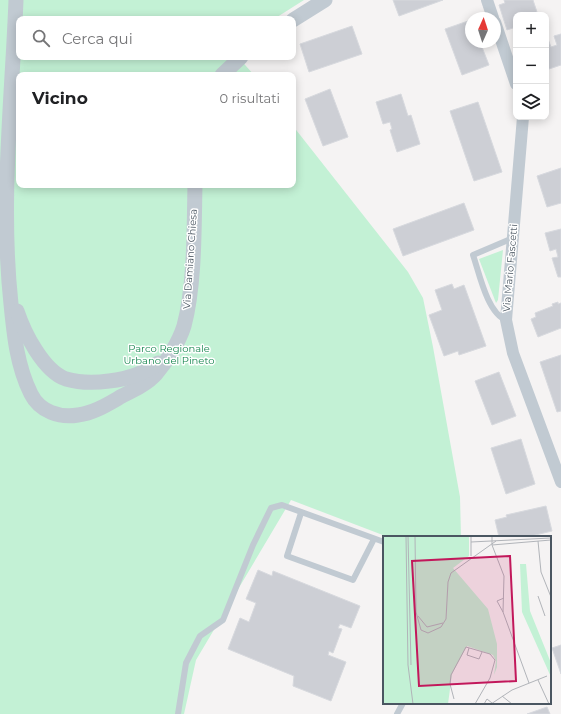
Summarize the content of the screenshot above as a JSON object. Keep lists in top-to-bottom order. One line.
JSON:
{"streets":{"street":["Via Damiano Chiesa","Via Mario Fascetti"]},"parks":["Parco Regionale Urbano del Pineto"],"north":"top","page":{"map_buttons":["+","−"],"search":"Cerca qui","heading":["Vicino","0 risultati"]}}
